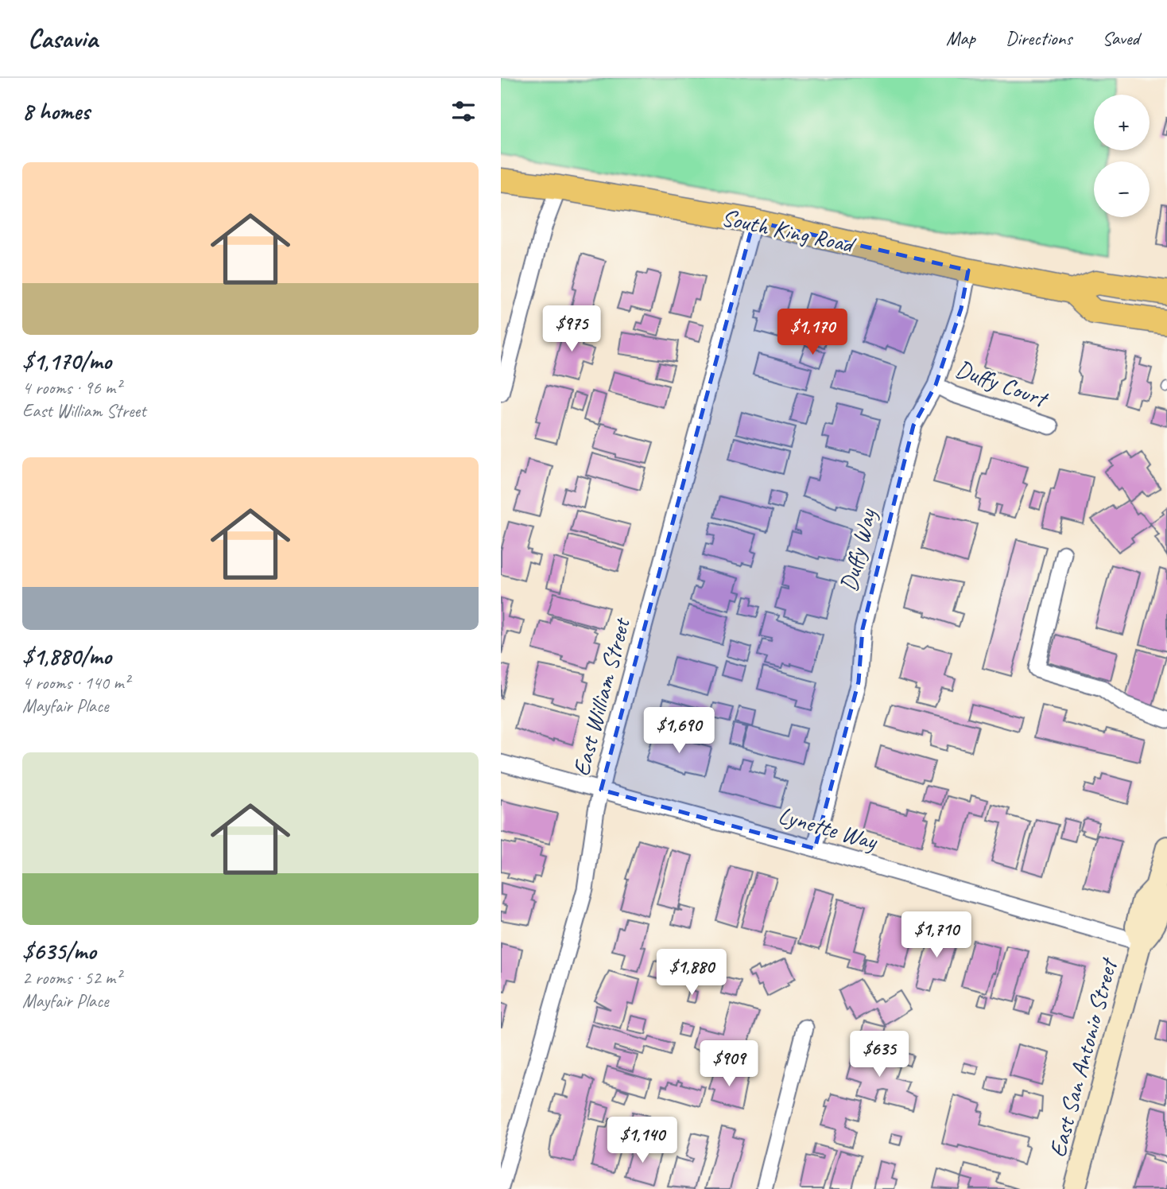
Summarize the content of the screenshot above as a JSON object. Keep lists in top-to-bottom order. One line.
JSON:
{"streets":{"main road":["South King Road","East San Antonio Street"],"street":["Duffy Court","Duffy Way","East William Street","Lynette Way"]},"crossings":[["South King Road","Duffy Way"],["South King Road","East William Street"],["Duffy Court","Duffy Way"],["Duffy Way","Lynette Way"],["East William Street","Lynette Way"],["Lynette Way","East San Antonio Street"]],"page":{"header":"Casavia","nav":["Map","Directions","Saved"],"heading":"8 homes","map_buttons":["+","−"],"list":[{"name":"$1,170/mo","note":"4 rooms · 96 m² · East William Street"},{"name":"$1,880/mo","note":"4 rooms · 140 m² · Mayfair Place"},{"name":"$635/mo","note":"2 rooms · 52 m² · Mayfair Place"}],"price":["$975","$1,170","$1,690","$1,710","$1,880","$635","$909","$1,140"]}}
